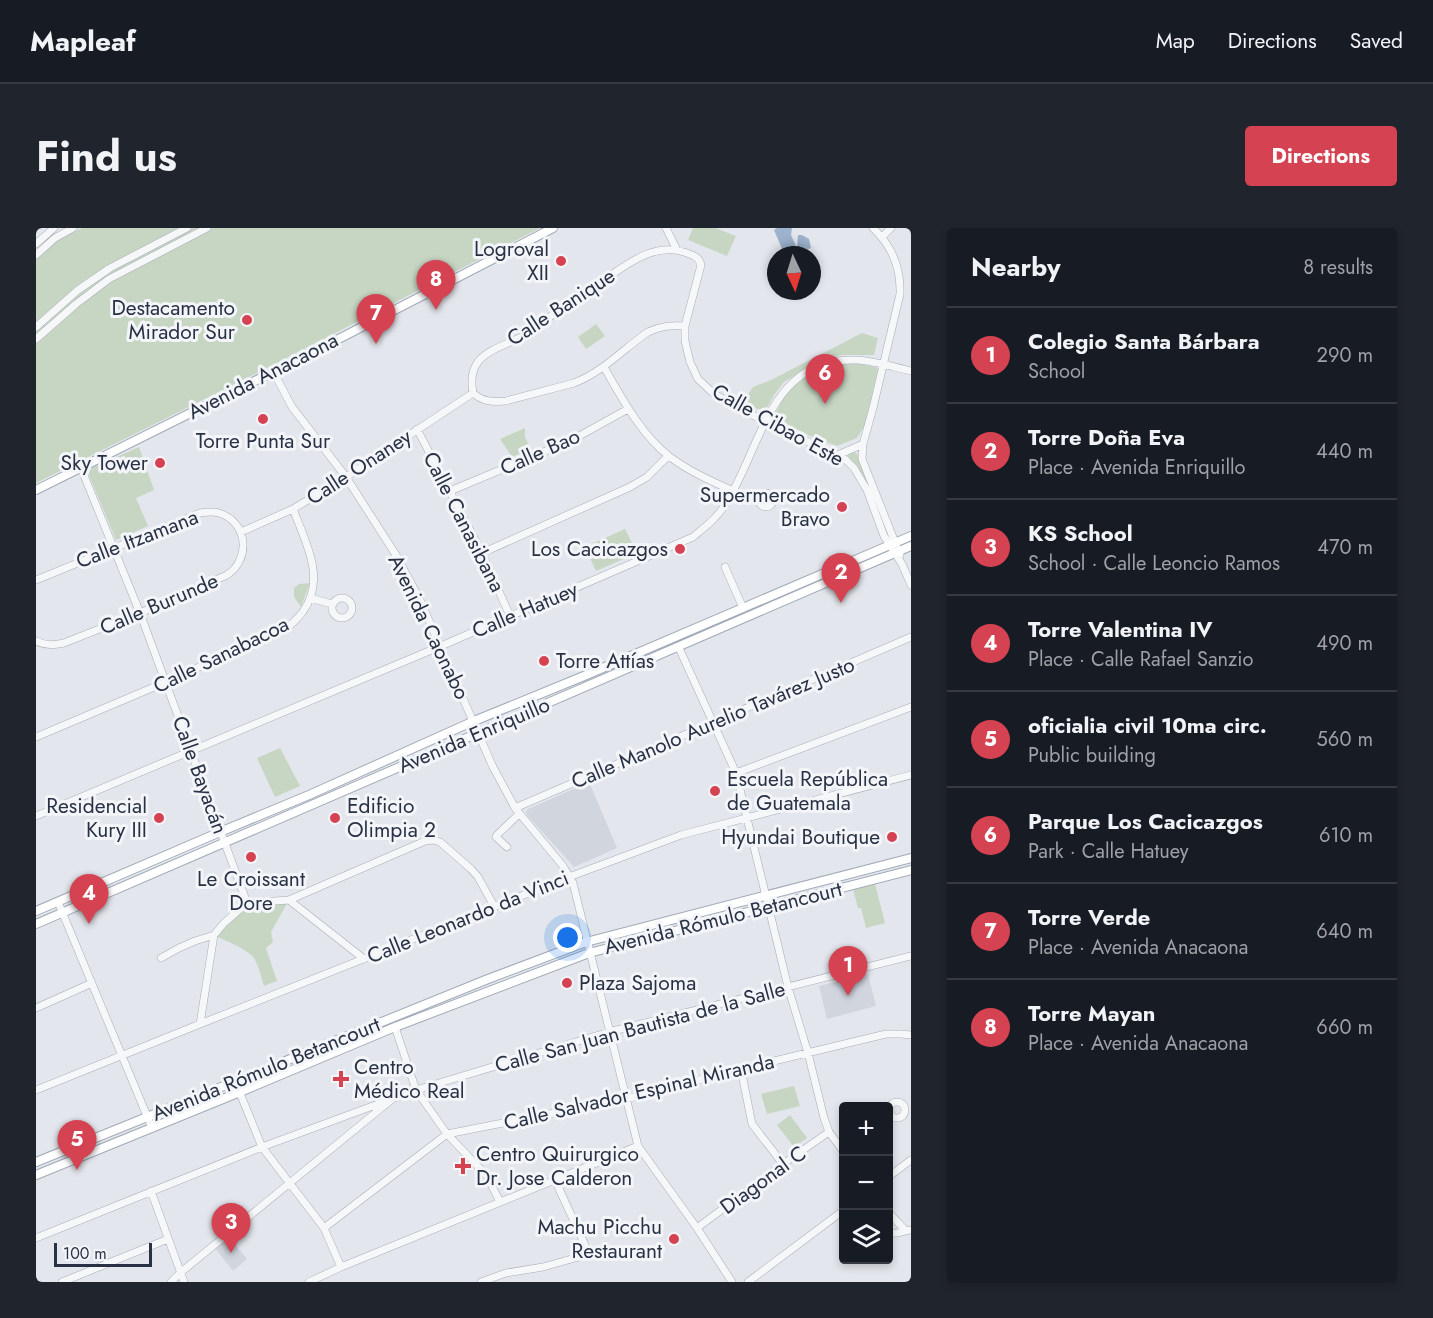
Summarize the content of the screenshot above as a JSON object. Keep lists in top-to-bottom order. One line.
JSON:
{"streets":{"main road":["Avenida Anacaona","Avenida Enriquillo","Avenida Rómulo Betancourt"],"street":["Calle Banique","Calle Cibao Este","Calle Bao","Calle Onaney","Calle Canasibana","Calle Itzamana","Calle Burunde","Calle Hatuey","Avenida Caonabo","Calle Sanabacoa","Calle Manolo Aurelio Tavárez Justo","Calle Bayacán","Calle Leonardo da Vinci","Calle San Juan Bautista de la Salle","Calle Salvador Espinal Miranda","Diagonal C"]},"crossings":[["Calle Banique","Calle Cibao Este"],["Calle Banique","Calle Onaney"],["Avenida Anacaona","Avenida Caonabo"],["Avenida Anacaona","Calle Bayacán"],["Calle Cibao Este","Calle Hatuey"],["Calle Cibao Este","Avenida Enriquillo"],["Calle Bao","Calle Canasibana"],["Calle Onaney","Calle Canasibana"],["Calle Onaney","Calle Itzamana"],["Calle Onaney","Calle Burunde"],["Calle Onaney","Avenida Caonabo"],["Calle Onaney","Calle Sanabacoa"],["Calle Canasibana","Calle Hatuey"],["Calle Itzamana","Calle Burunde"],["Calle Itzamana","Calle Bayacán"],["Calle Burunde","Calle Bayacán"],["Calle Hatuey","Avenida Caonabo"],["Calle Hatuey","Calle Bayacán"],["Avenida Caonabo","Calle Manolo Aurelio Tavárez Justo"],["Avenida Caonabo","Avenida Enriquillo"],["Avenida Caonabo","Calle Leonardo da Vinci"],["Avenida Caonabo","Avenida Rómulo Betancourt"],["Avenida Caonabo","Calle San Juan Bautista de la Salle"],["Avenida Caonabo","Calle Salvador Espinal Miranda"],["Avenida Caonabo","Diagonal C"],["Calle Sanabacoa","Calle Bayacán"],["Avenida Enriquillo","Calle Bayacán"]],"places":{"other":["Logroval XII","Destacamento Mirador Sur","Torre Punta Sur","Sky Tower","Supermercado Bravo","Los Cacicazgos","Torre Attías","Escuela República de Guatemala","Residencial Kury III","Edificio Olimpia 2","Hyundai Boutique","Le Croissant Dore","Plaza Sajoma","Machu Picchu Restaurant"],"health":["Centro Médico Real","Centro Quirurgico Dr. Jose Calderon"]},"scale_bar":"100 m","north":"bottom","page":{"header":"Mapleaf","nav":["Map","Directions","Saved"],"title":"Find us","buttons":"Directions","heading":["Nearby","8 results"],"pins":["8","7","6","2","4","1","5","3"],"list":[{"mark":"1","name":"Colegio Santa Bárbara","note":"School","value":"290 m"},{"mark":"2","name":"Torre Doña Eva","note":"Place · Avenida Enriquillo","value":"440 m"},{"mark":"3","name":"KS School","note":"School · Calle Leoncio Ramos","value":"470 m"},{"mark":"4","name":"Torre Valentina IV","note":"Place · Calle Rafael Sanzio","value":"490 m"},{"mark":"5","name":"oficialia civil 10ma circ.","note":"Public building","value":"560 m"},{"mark":"6","name":"Parque Los Cacicazgos","note":"Park · Calle Hatuey","value":"610 m"},{"mark":"7","name":"Torre Verde","note":"Place · Avenida Anacaona","value":"640 m"},{"mark":"8","name":"Torre Mayan","note":"Place · Avenida Anacaona","value":"660 m"}],"map_buttons":["+","−"],"scale":"100 m"}}
